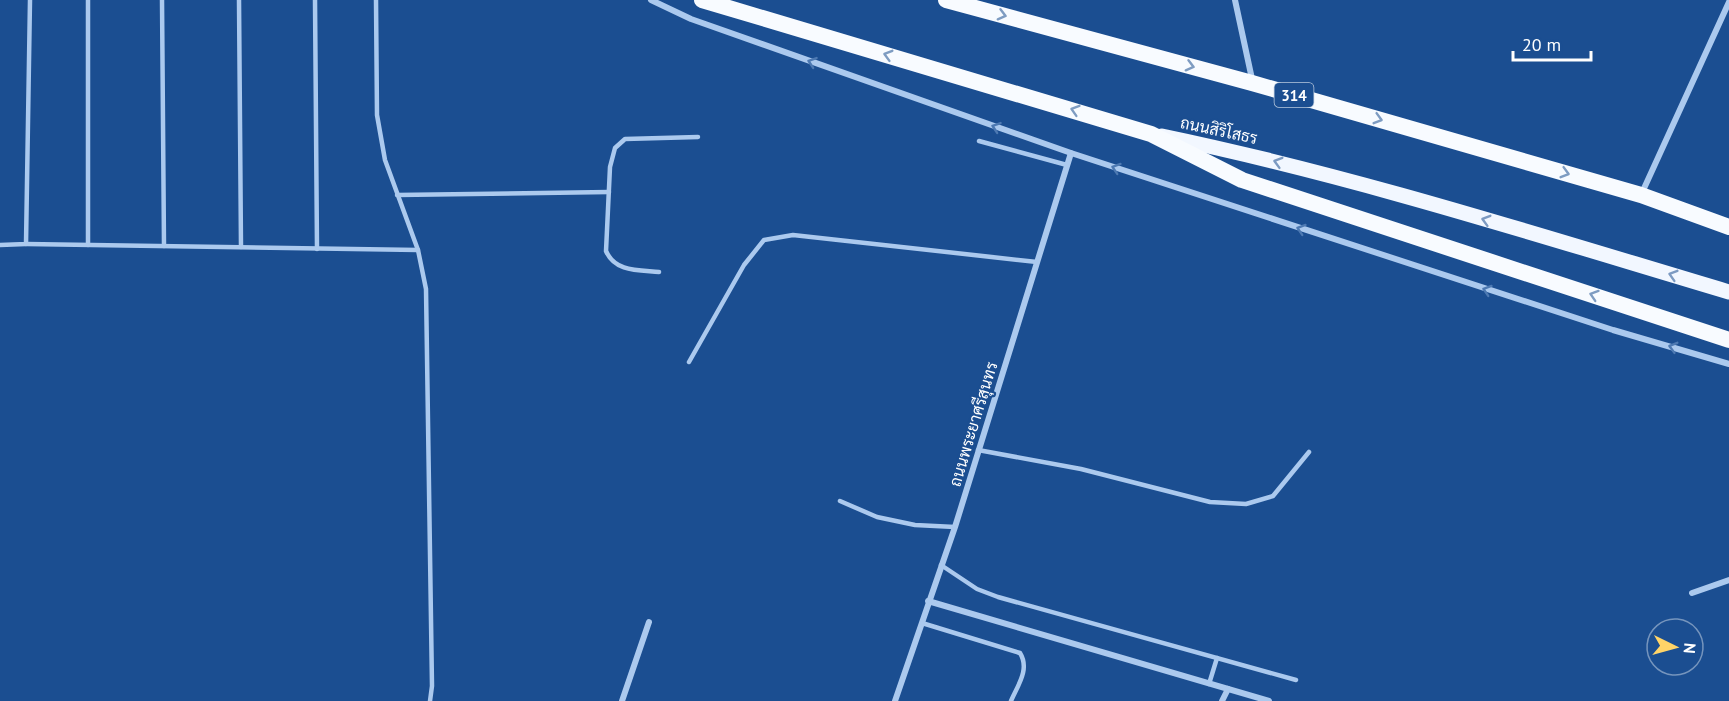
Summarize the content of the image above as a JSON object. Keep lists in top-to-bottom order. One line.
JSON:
{"streets":{"highway":["314","ถนนสิริโสธร"],"street":["ถนนพระยาศรีสุนทร"]},"scale_bar":"20 m","north":"right"}
